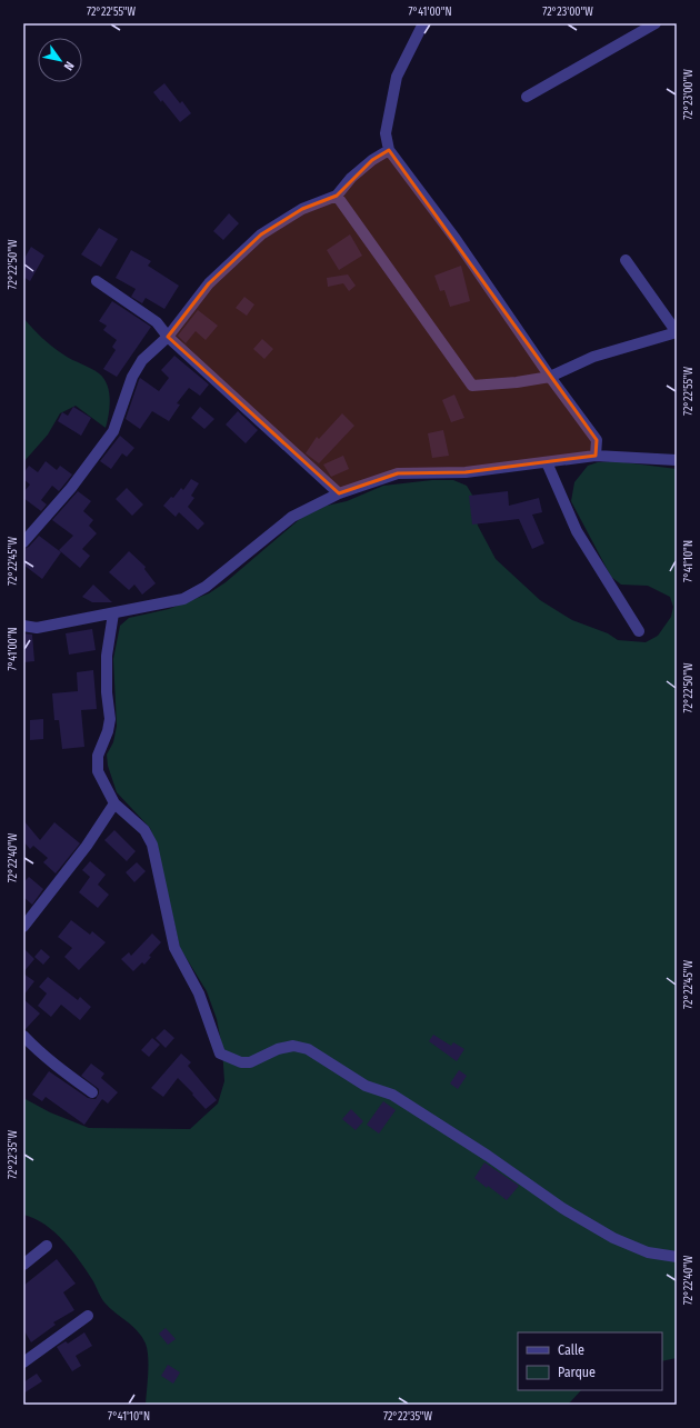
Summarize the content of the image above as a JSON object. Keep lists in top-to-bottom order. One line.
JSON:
{"legend":["Calle","Parque"],"north":"bottom right","coordinates":["72°22'55\"W","7°41'00\"N","72°23'00\"W","72°22'50\"W","72°22'45\"W","7°41'10\"N","72°22'40\"W","72°22'35\"W"]}
